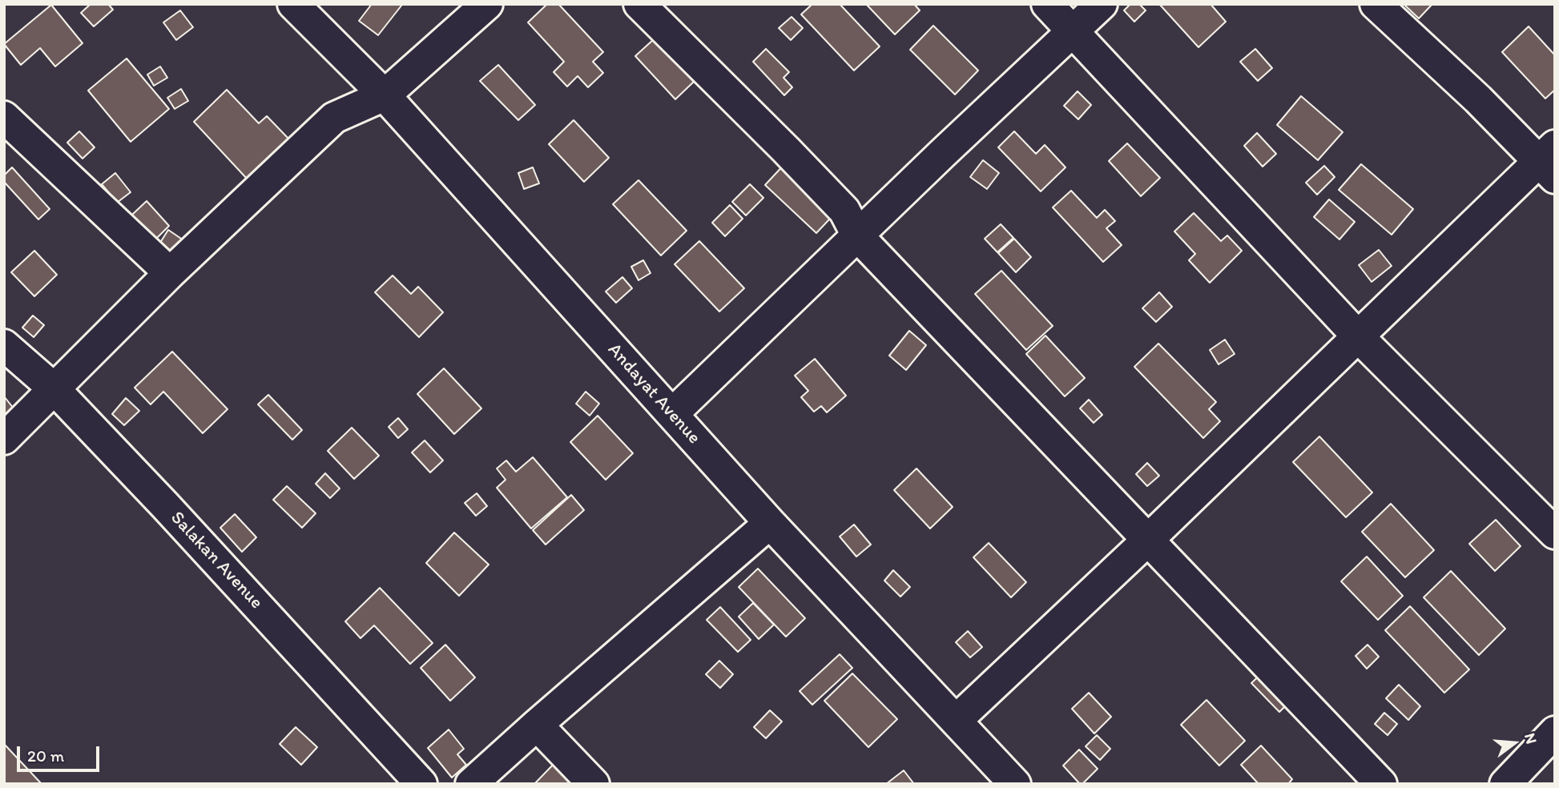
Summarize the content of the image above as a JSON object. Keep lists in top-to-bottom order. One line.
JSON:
{"streets":{"street":["Andayat Avenue","Salakan Avenue"]},"scale_bar":"20 m","north":"right"}
